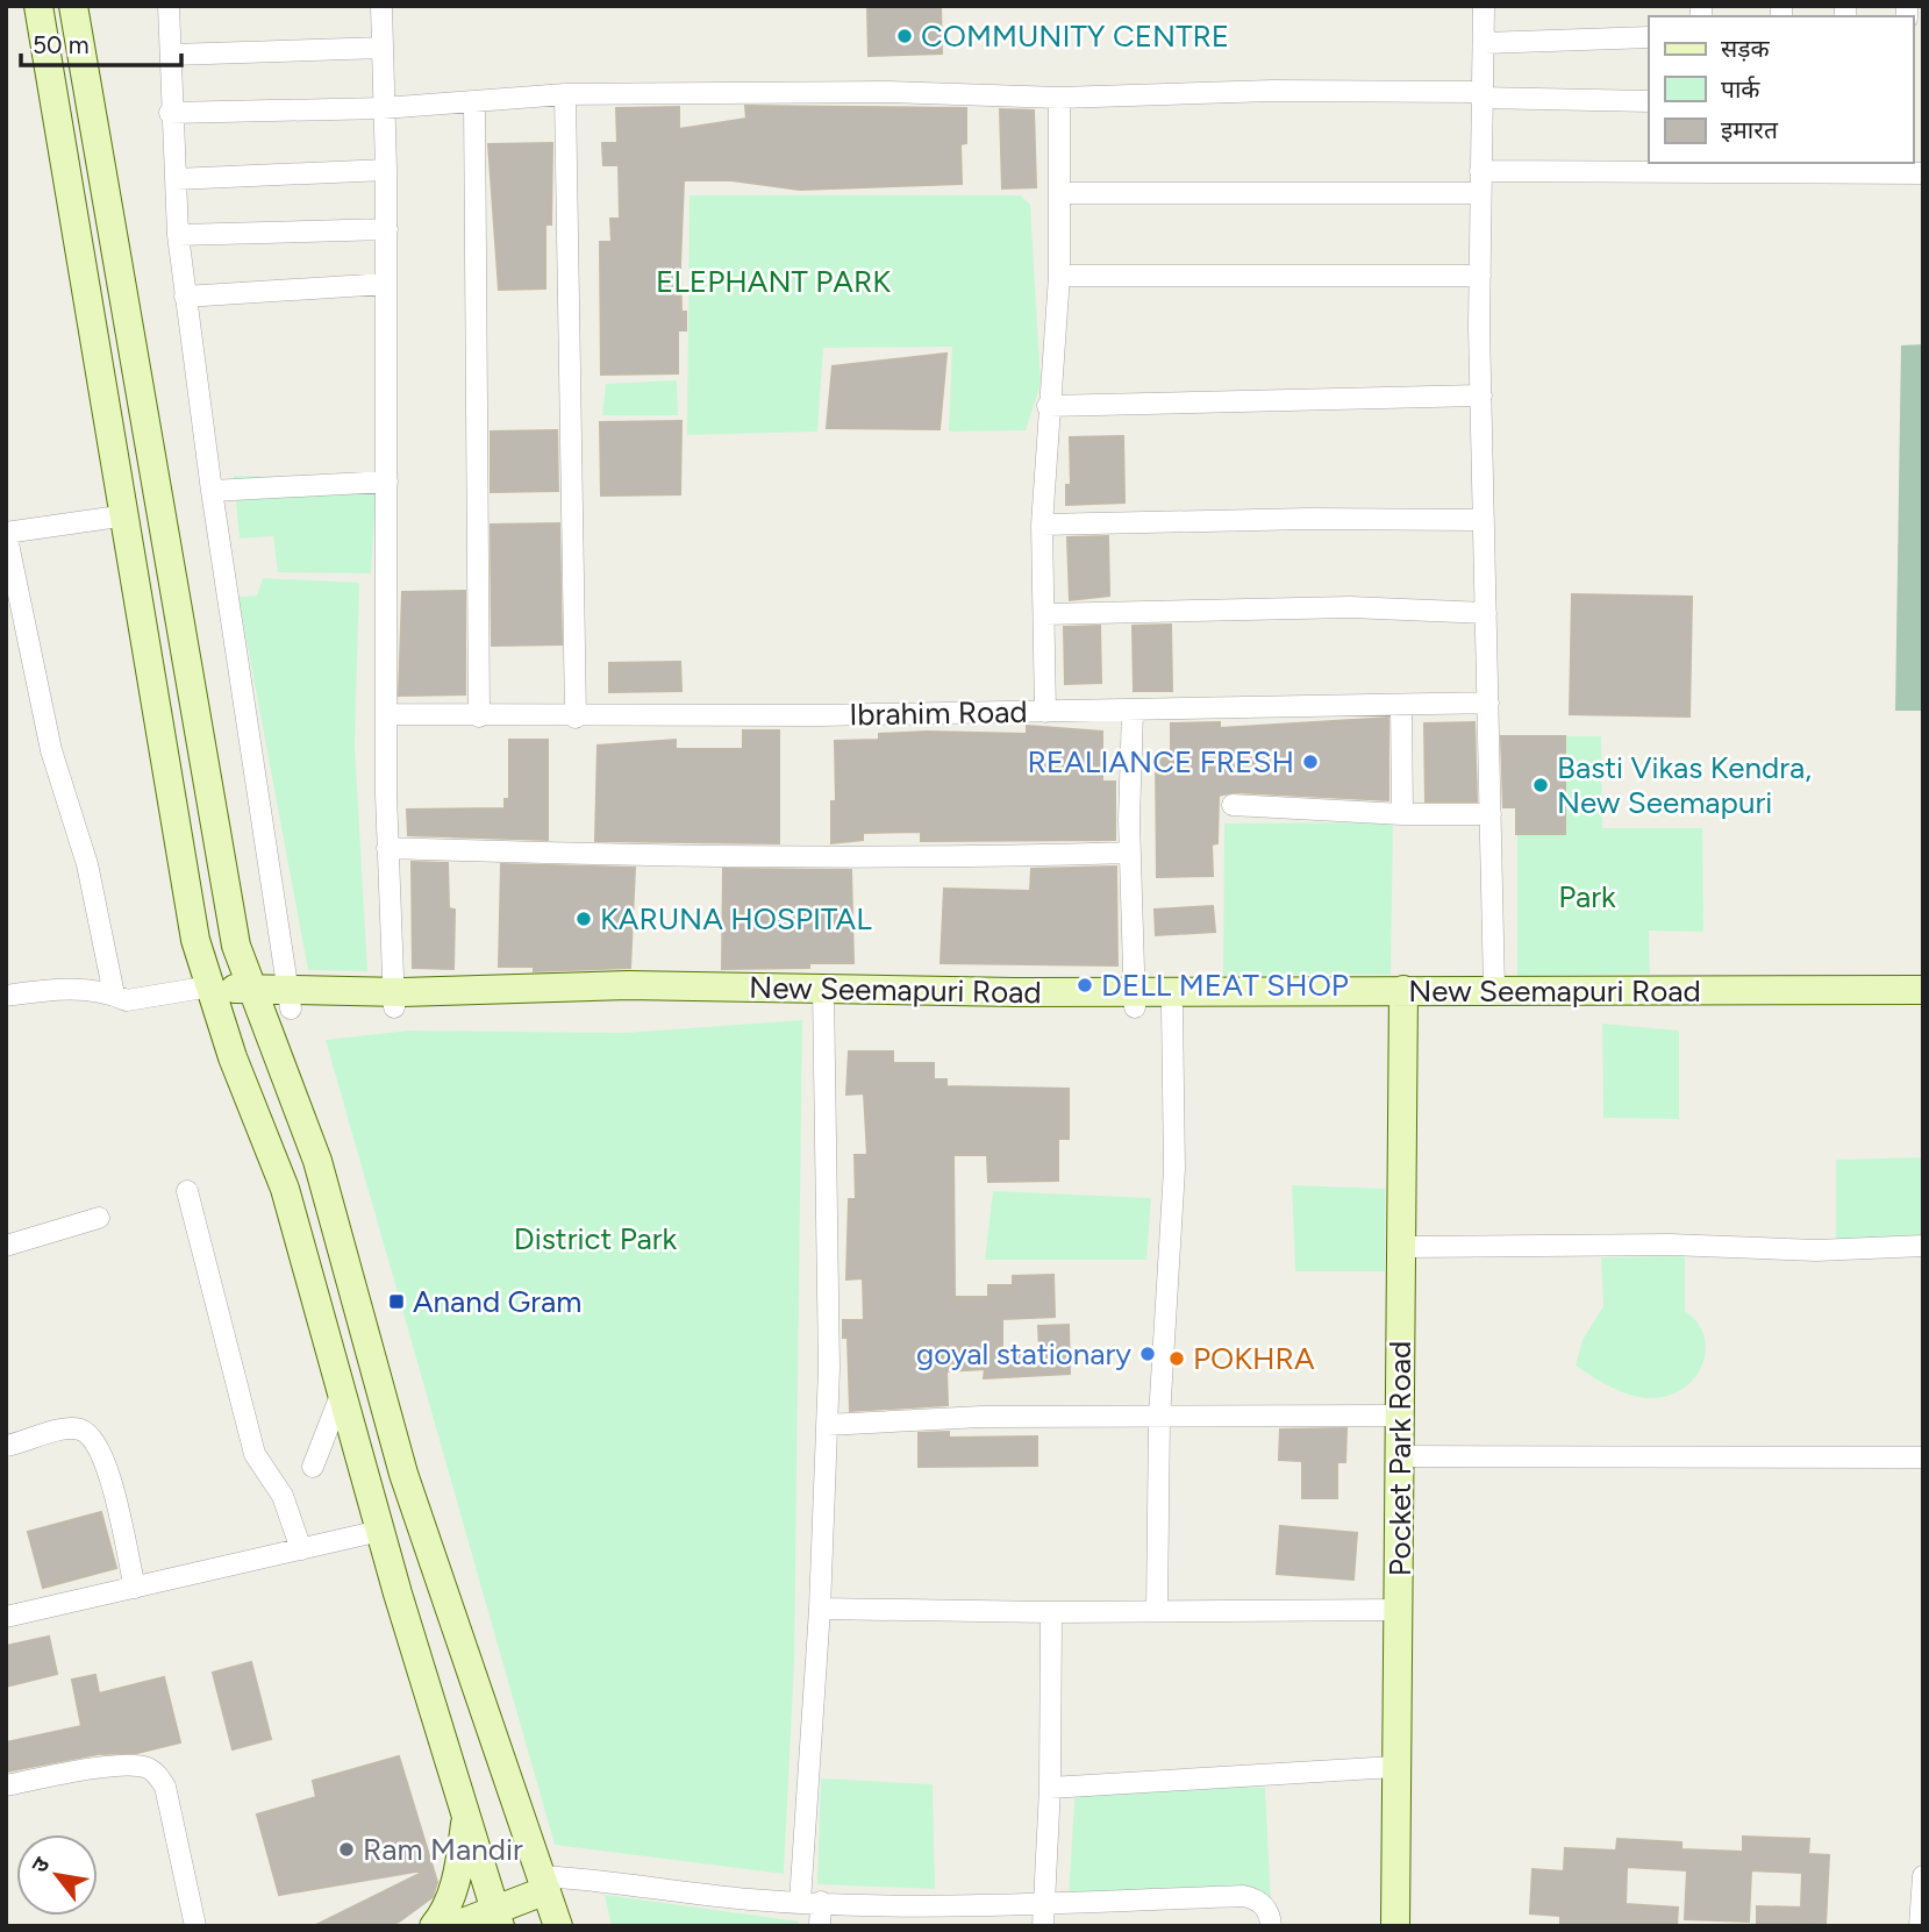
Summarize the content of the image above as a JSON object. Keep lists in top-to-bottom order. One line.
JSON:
{"streets":{"main road":["New Seemapuri Road","Pocket Park Road"],"street":["Ibrahim Road"]},"crossings":[["New Seemapuri Road","Pocket Park Road"]],"parks":["ELEPHANT PARK","Park","District Park"],"places":{"other":["COMMUNITY CENTRE","REALIANCE FRESH","Basti Vikas Kendra, New Seemapuri","KARUNA HOSPITAL","DELL MEAT SHOP","goyal stationary","POKHRA","Ram Mandir"],"transit":["Anand Gram"]},"legend":["सड़क","पार्क","इमारत"],"scale_bar":"50 m","north":"top left"}
